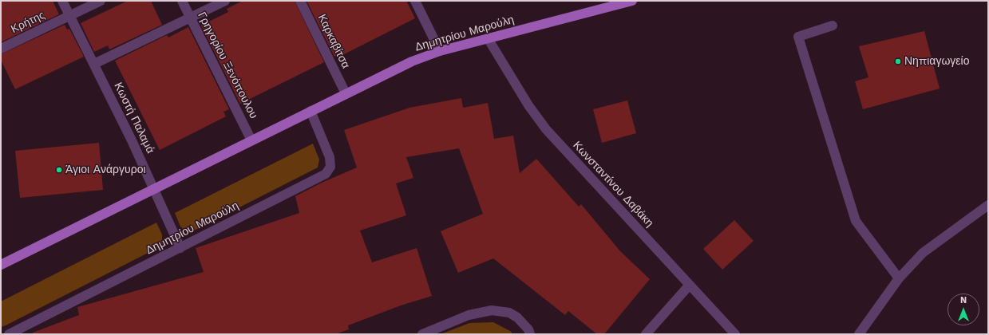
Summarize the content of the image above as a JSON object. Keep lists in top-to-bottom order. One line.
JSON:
{"streets":{"main road":["Δημητρίου Μαρούλη"],"street":["Κρήτης","Καρκαβίτσα","Γρηγορίου Ξενόπουλου","Κωστή Παλαμά","Κωνσταντίνου Δαβάκη"]},"crossings":[["Κρήτης","Κωστή Παλαμά"],["Δημητρίου Μαρούλη","Καρκαβίτσα"],["Δημητρίου Μαρούλη","Γρηγορίου Ξενόπουλου"],["Δημητρίου Μαρούλη","Κωστή Παλαμά"],["Δημητρίου Μαρούλη","Κωνσταντίνου Δαβάκη"]],"places":["Νηπιαγωγείο","Άγιοι Ανάργυροι"],"north":"top"}
